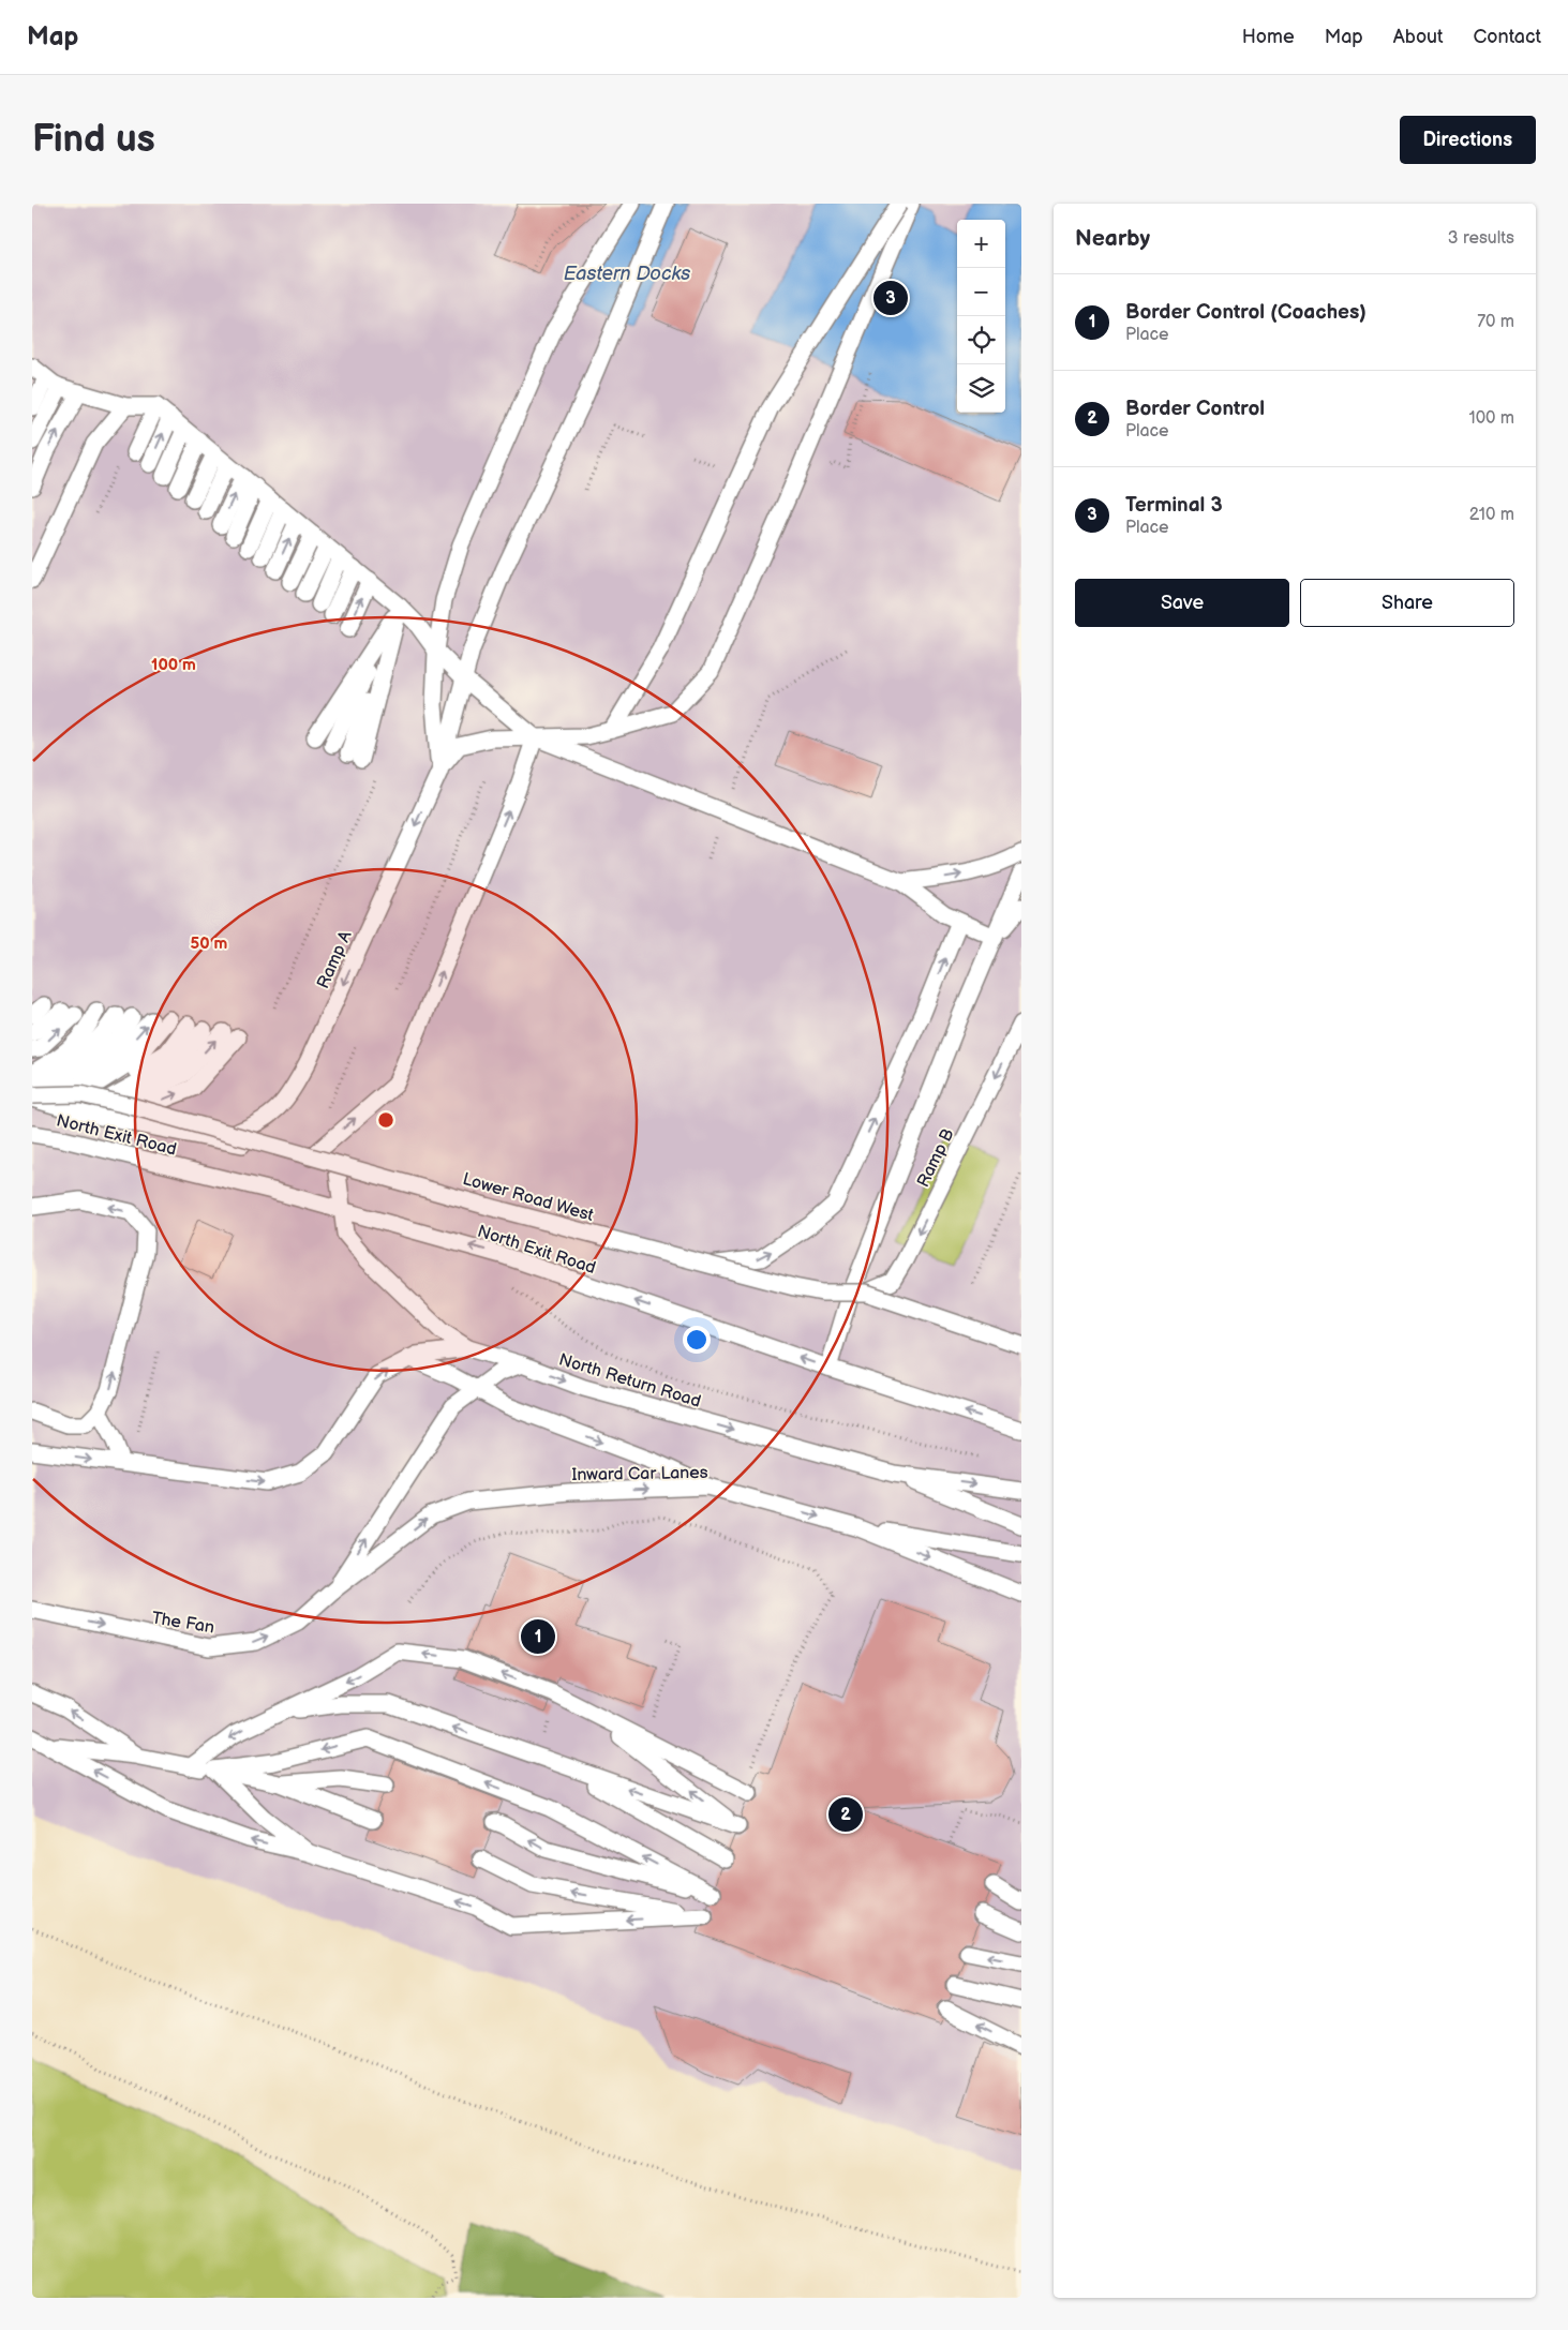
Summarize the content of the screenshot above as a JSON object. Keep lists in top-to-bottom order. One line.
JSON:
{"streets":{"lane":["Ramp A","North Exit Road","Ramp B","Lower Road West","North Return Road","Inward Car Lanes","The Fan"]},"crossings":[["Ramp B","Lower Road West"],["Inward Car Lanes","The Fan"]],"water":["Eastern Docks"],"page":{"header":"Map","nav":["Home","Map","About","Contact"],"buttons":["Directions",["Save","Share"]],"title":"Find us","heading":["Nearby","3 results"],"map_buttons":["+","−"],"list":[{"mark":"1","name":"Border Control (Coaches)","note":"Place","value":"70 m"},{"mark":"2","name":"Border Control","note":"Place","value":"100 m"},{"mark":"3","name":"Terminal 3","note":"Place","value":"210 m"}],"pins":["3","1","2"]},"rings":["100 m","50 m"]}
